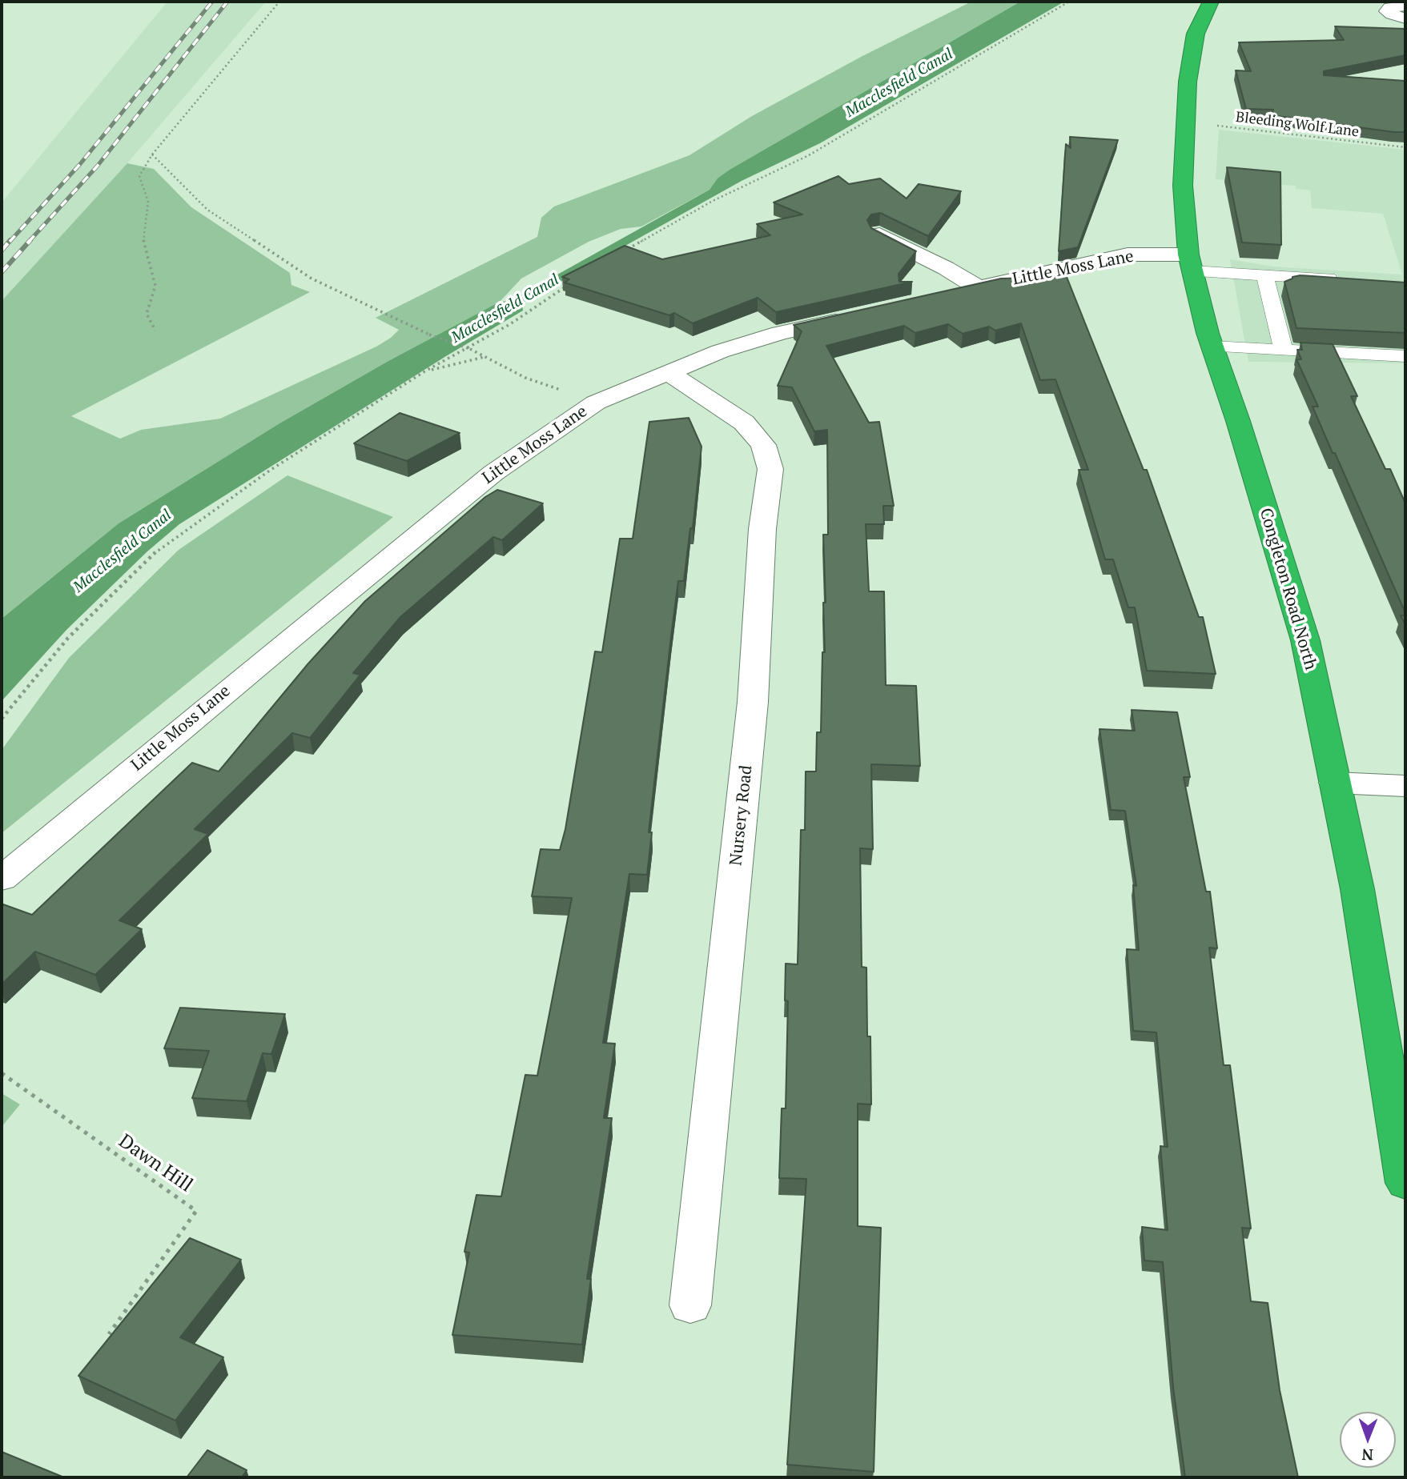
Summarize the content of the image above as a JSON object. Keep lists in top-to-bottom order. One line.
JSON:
{"streets":{"highway":["Congleton Road North"],"street":["Little Moss Lane","Nursery Road"],"path":["Bleeding Wolf Lane","Dawn Hill"]},"crossings":[["Bleeding Wolf Lane","Congleton Road North"],["Little Moss Lane","Congleton Road North"],["Little Moss Lane","Nursery Road"]],"water":["Macclesfield Canal"],"north":"bottom"}
